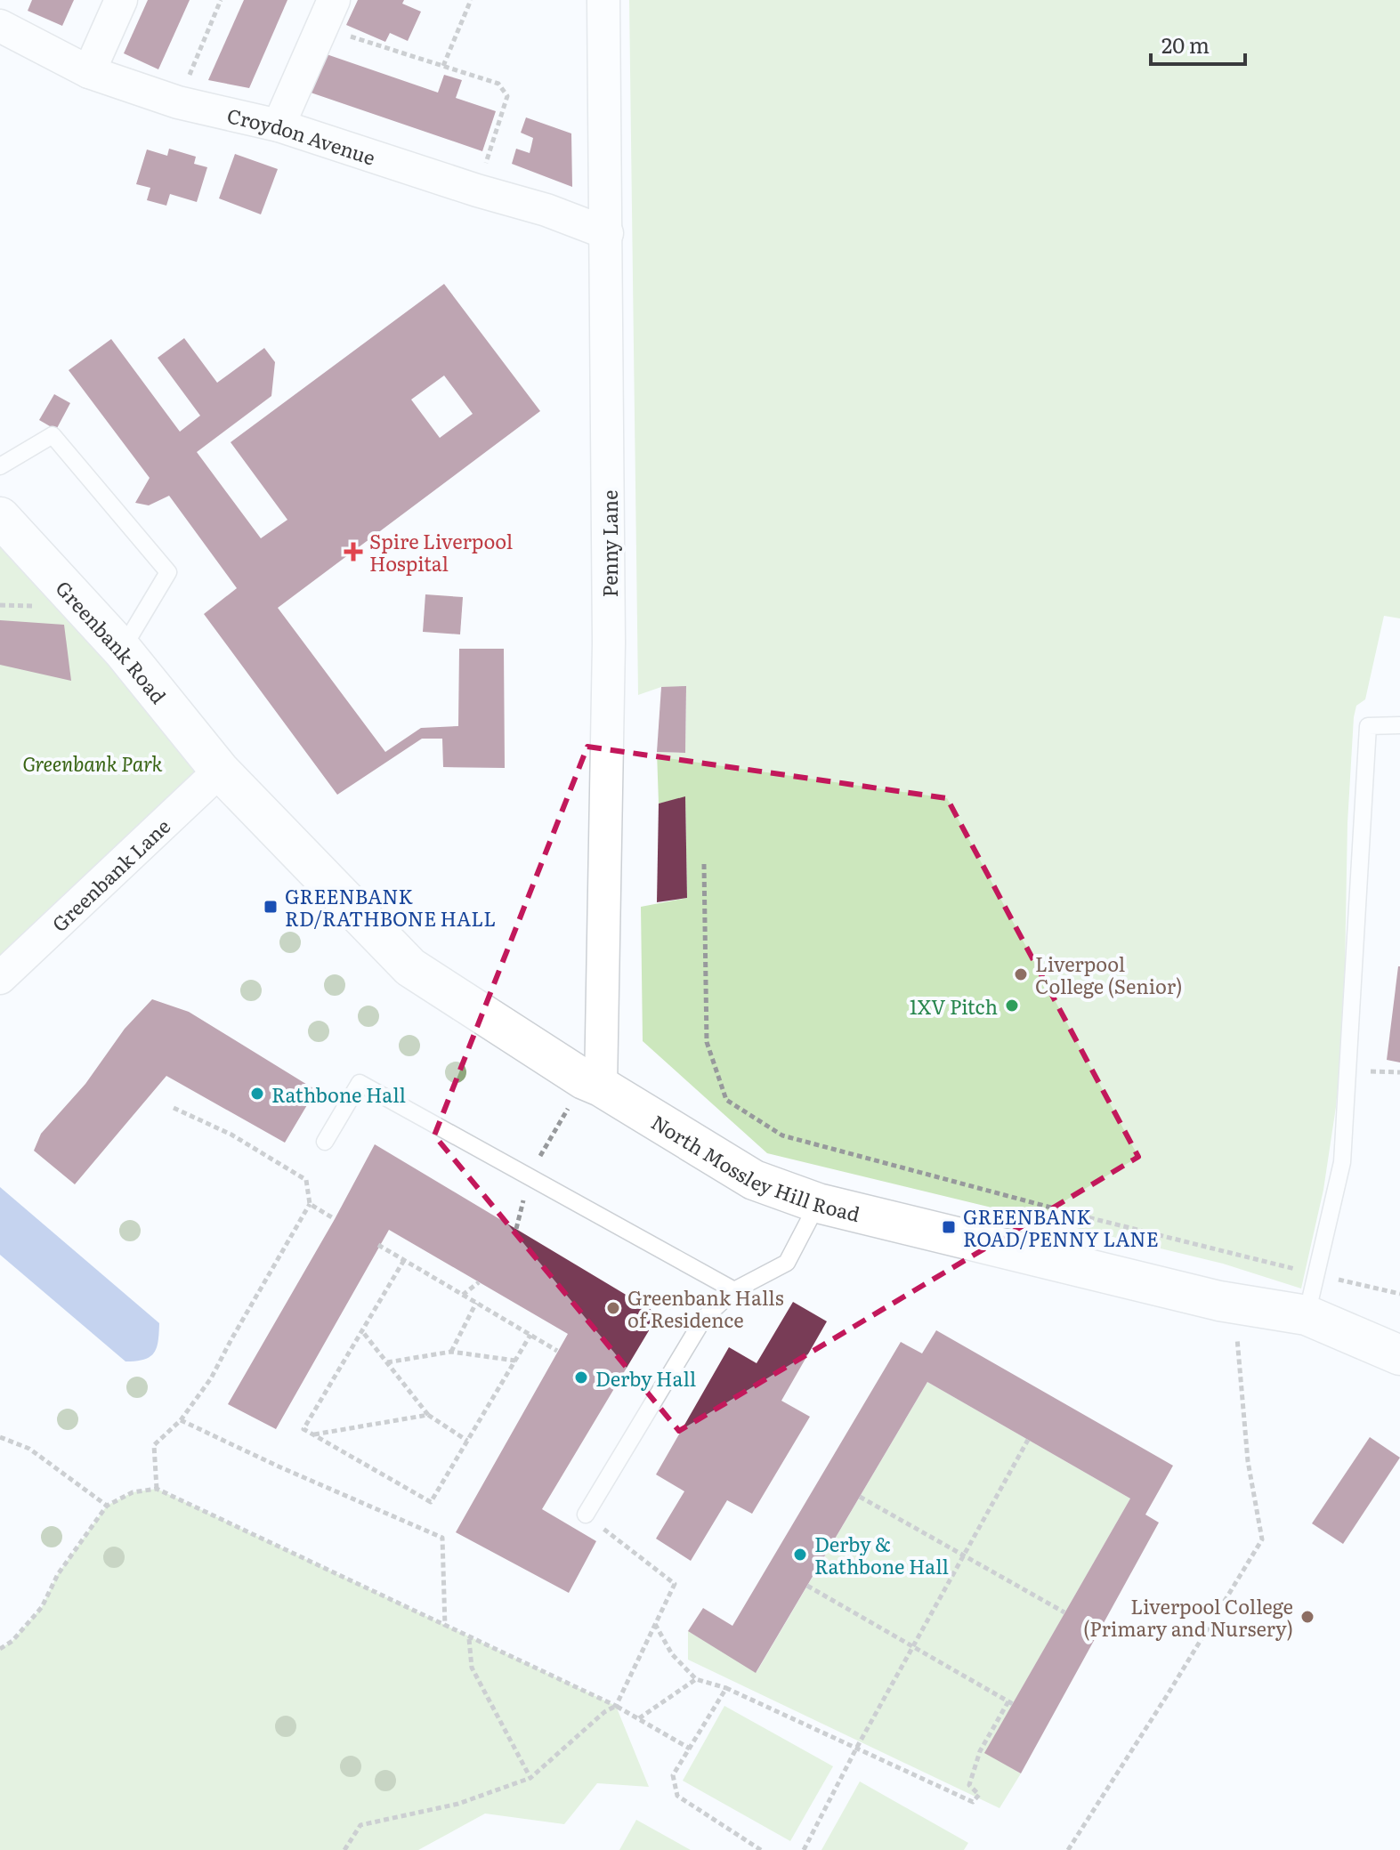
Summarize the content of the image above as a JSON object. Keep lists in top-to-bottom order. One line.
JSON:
{"streets":{"street":["Croydon Avenue","Penny Lane","Greenbank Road","Greenbank Lane","North Mossley Hill Road"]},"crossings":[["Croydon Avenue","Penny Lane"],["Penny Lane","North Mossley Hill Road"],["Greenbank Road","Greenbank Lane"],["Greenbank Road","North Mossley Hill Road"],["Greenbank Lane","North Mossley Hill Road"]],"parks":["Greenbank Park"],"places":{"health":["Spire Liverpool Hospital"],"transit":["GREENBANK RD/RATHBONE HALL","GREENBANK ROAD/PENNY LANE"],"other":["Liverpool College (Senior)","1XV Pitch","Rathbone Hall","Greenbank Halls of Residence","Derby Hall","Derby & Rathbone Hall","Liverpool College (Primary and Nursery)"]},"scale_bar":"20 m"}
